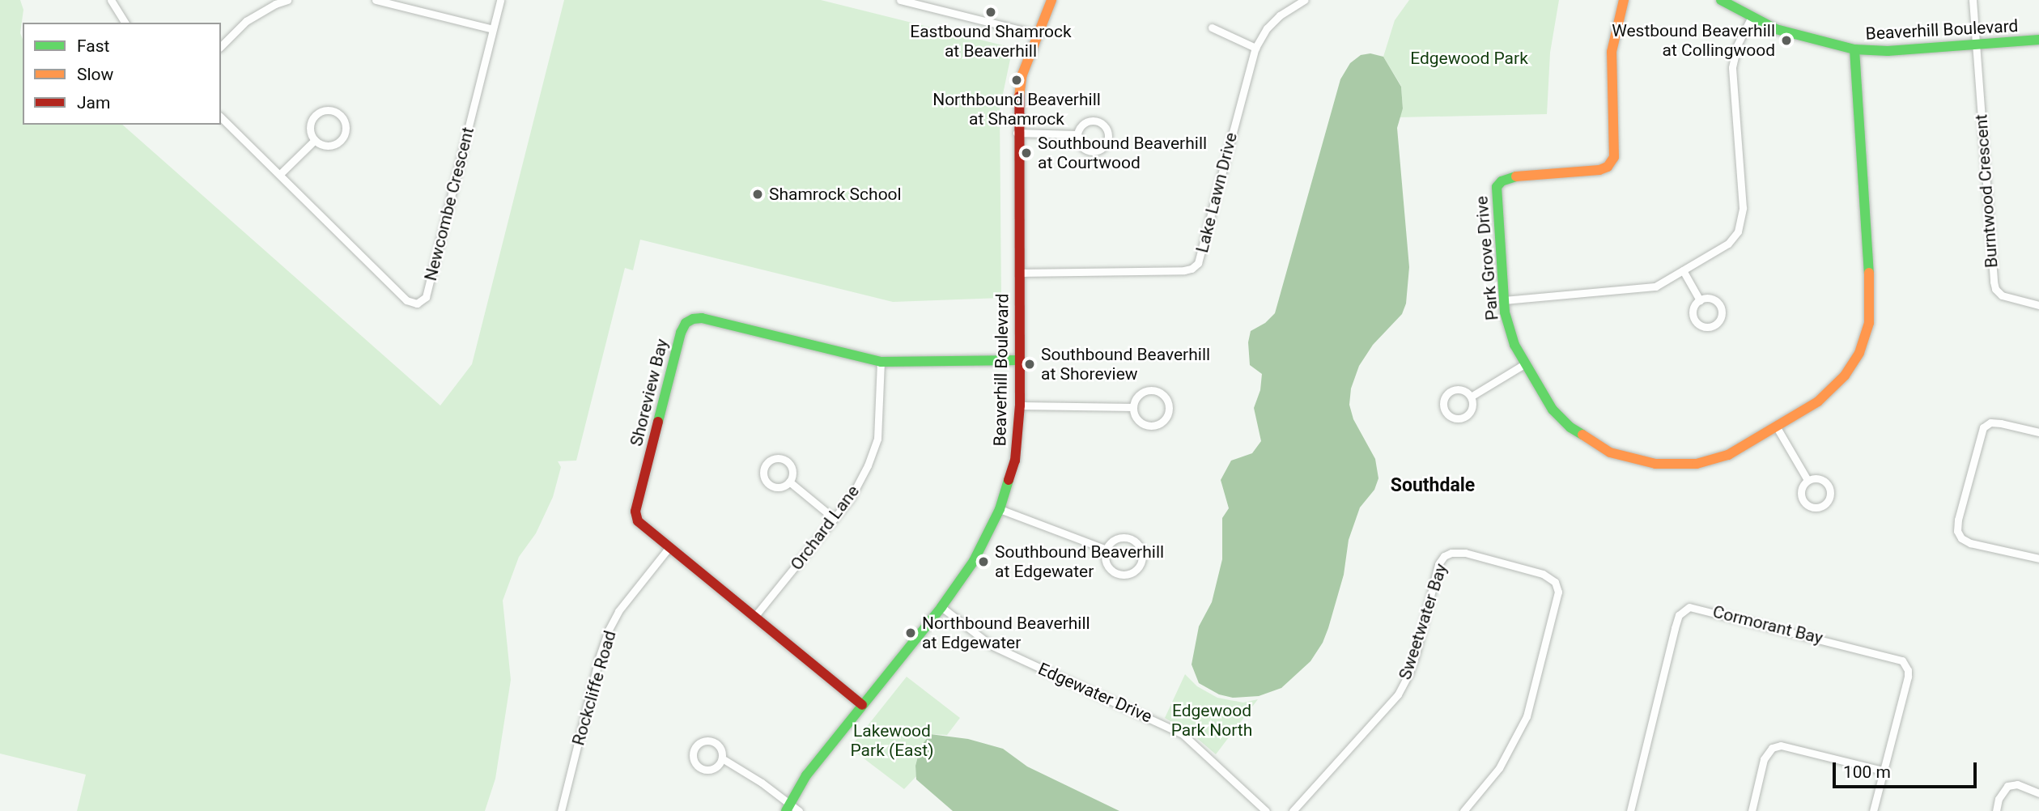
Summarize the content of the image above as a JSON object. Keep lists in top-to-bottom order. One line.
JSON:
{"streets":{"street":["Beaverhill Boulevard","Burntwood Crescent","Lake Lawn Drive","Newcombe Crescent","Park Grove Drive","Shoreview Bay","Orchard Lane","Sweetwater Bay","Cormorant Bay","Rockcliffe Road","Edgewater Drive"]},"crossings":[["Beaverhill Boulevard","Burntwood Crescent"],["Beaverhill Boulevard","Lake Lawn Drive"],["Beaverhill Boulevard","Park Grove Drive"],["Beaverhill Boulevard","Shoreview Bay"],["Beaverhill Boulevard","Edgewater Drive"],["Shoreview Bay","Orchard Lane"],["Shoreview Bay","Rockcliffe Road"]],"districts":["Southdale"],"parks":["Edgewood Park","Edgewood Park North","Lakewood Park (East)"],"places":["Eastbound Shamrock at Beaverhill","Westbound Beaverhill at Collingwood","Northbound Beaverhill at Shamrock","Southbound Beaverhill at Courtwood","Shamrock School","Southbound Beaverhill at Shoreview","Southbound Beaverhill at Edgewater","Northbound Beaverhill at Edgewater"],"legend":["Fast","Slow","Jam"],"scale_bar":"100 m"}
